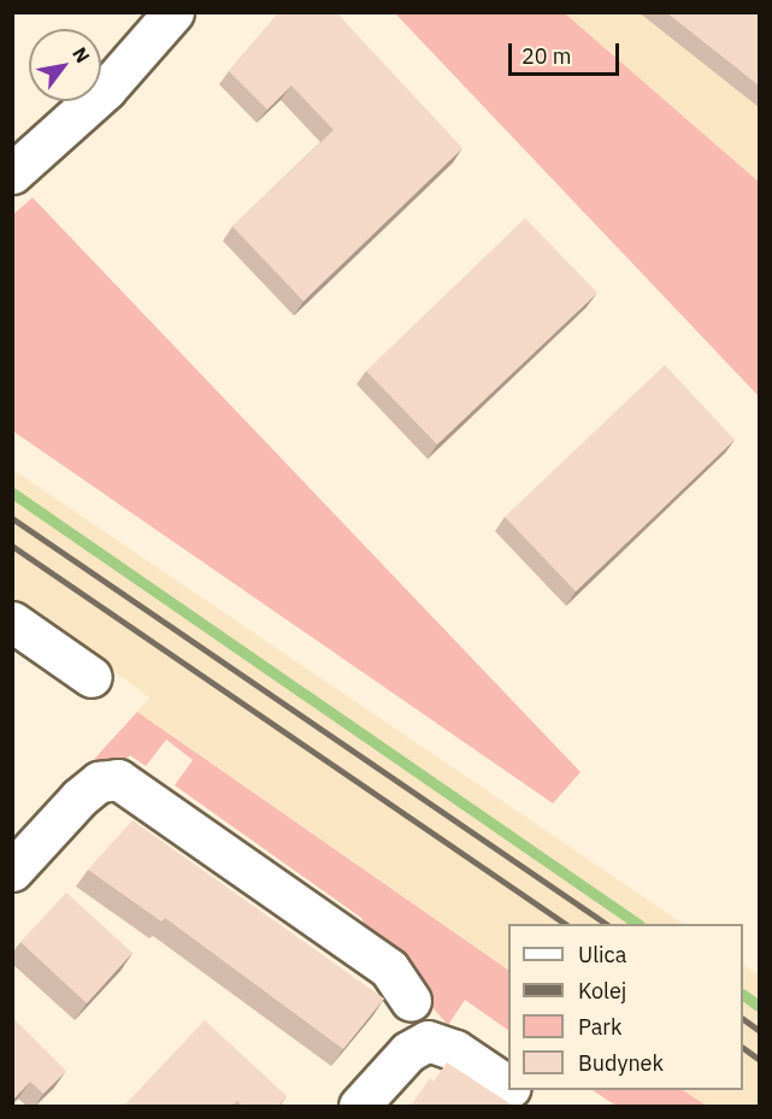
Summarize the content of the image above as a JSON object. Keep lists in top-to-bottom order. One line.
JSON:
{"legend":["Ulica","Kolej","Park","Budynek"],"scale_bar":"20 m","north":"top right"}
